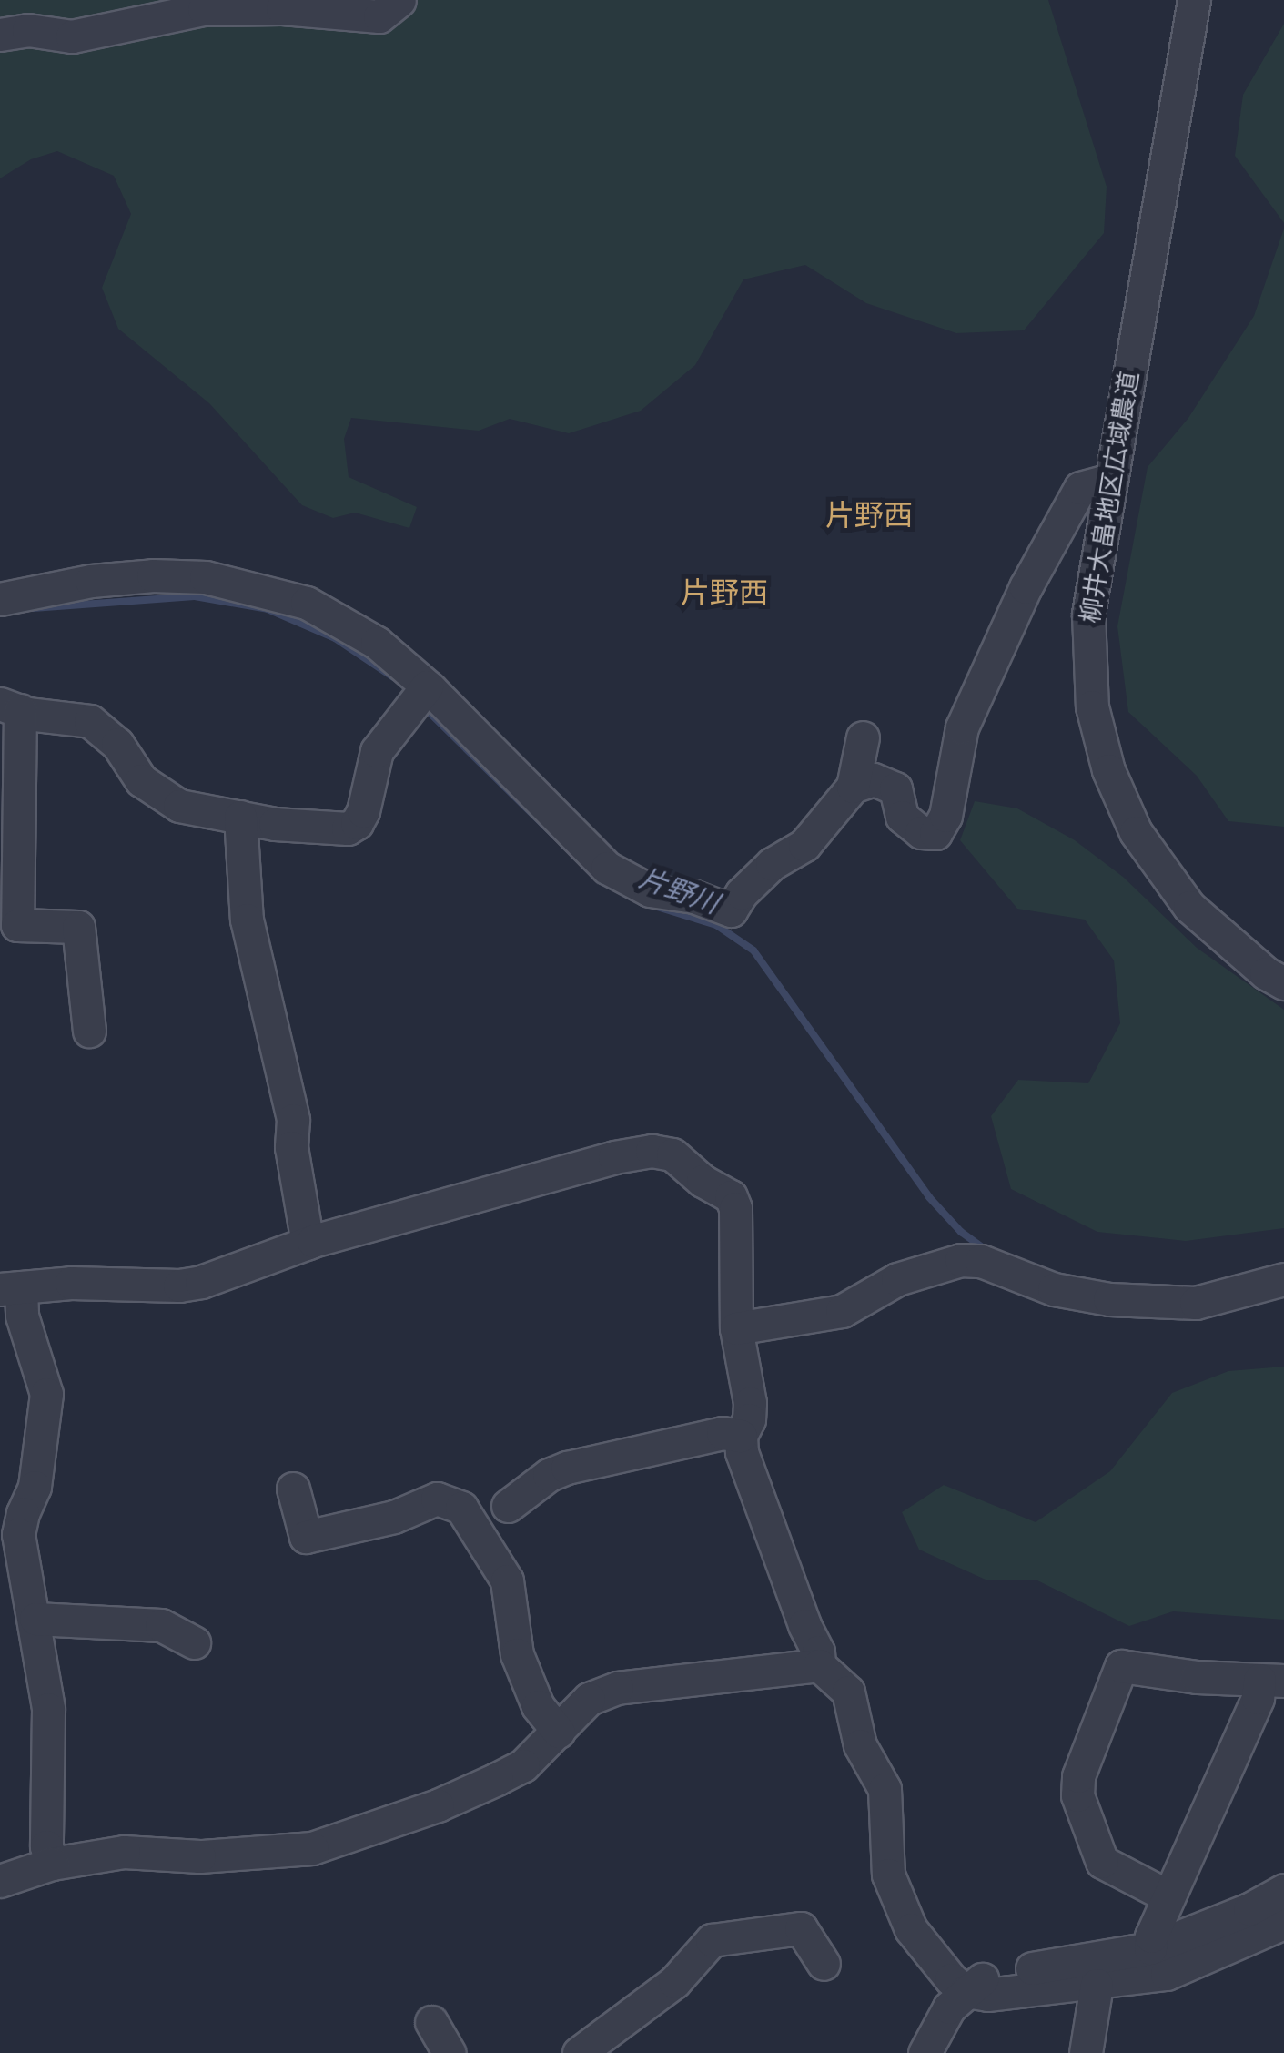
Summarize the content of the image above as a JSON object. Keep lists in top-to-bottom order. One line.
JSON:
{"streets":{"street":["柳井大畠地区広域農道"]},"districts":["片野西","片野西"],"water":["片野川"]}
